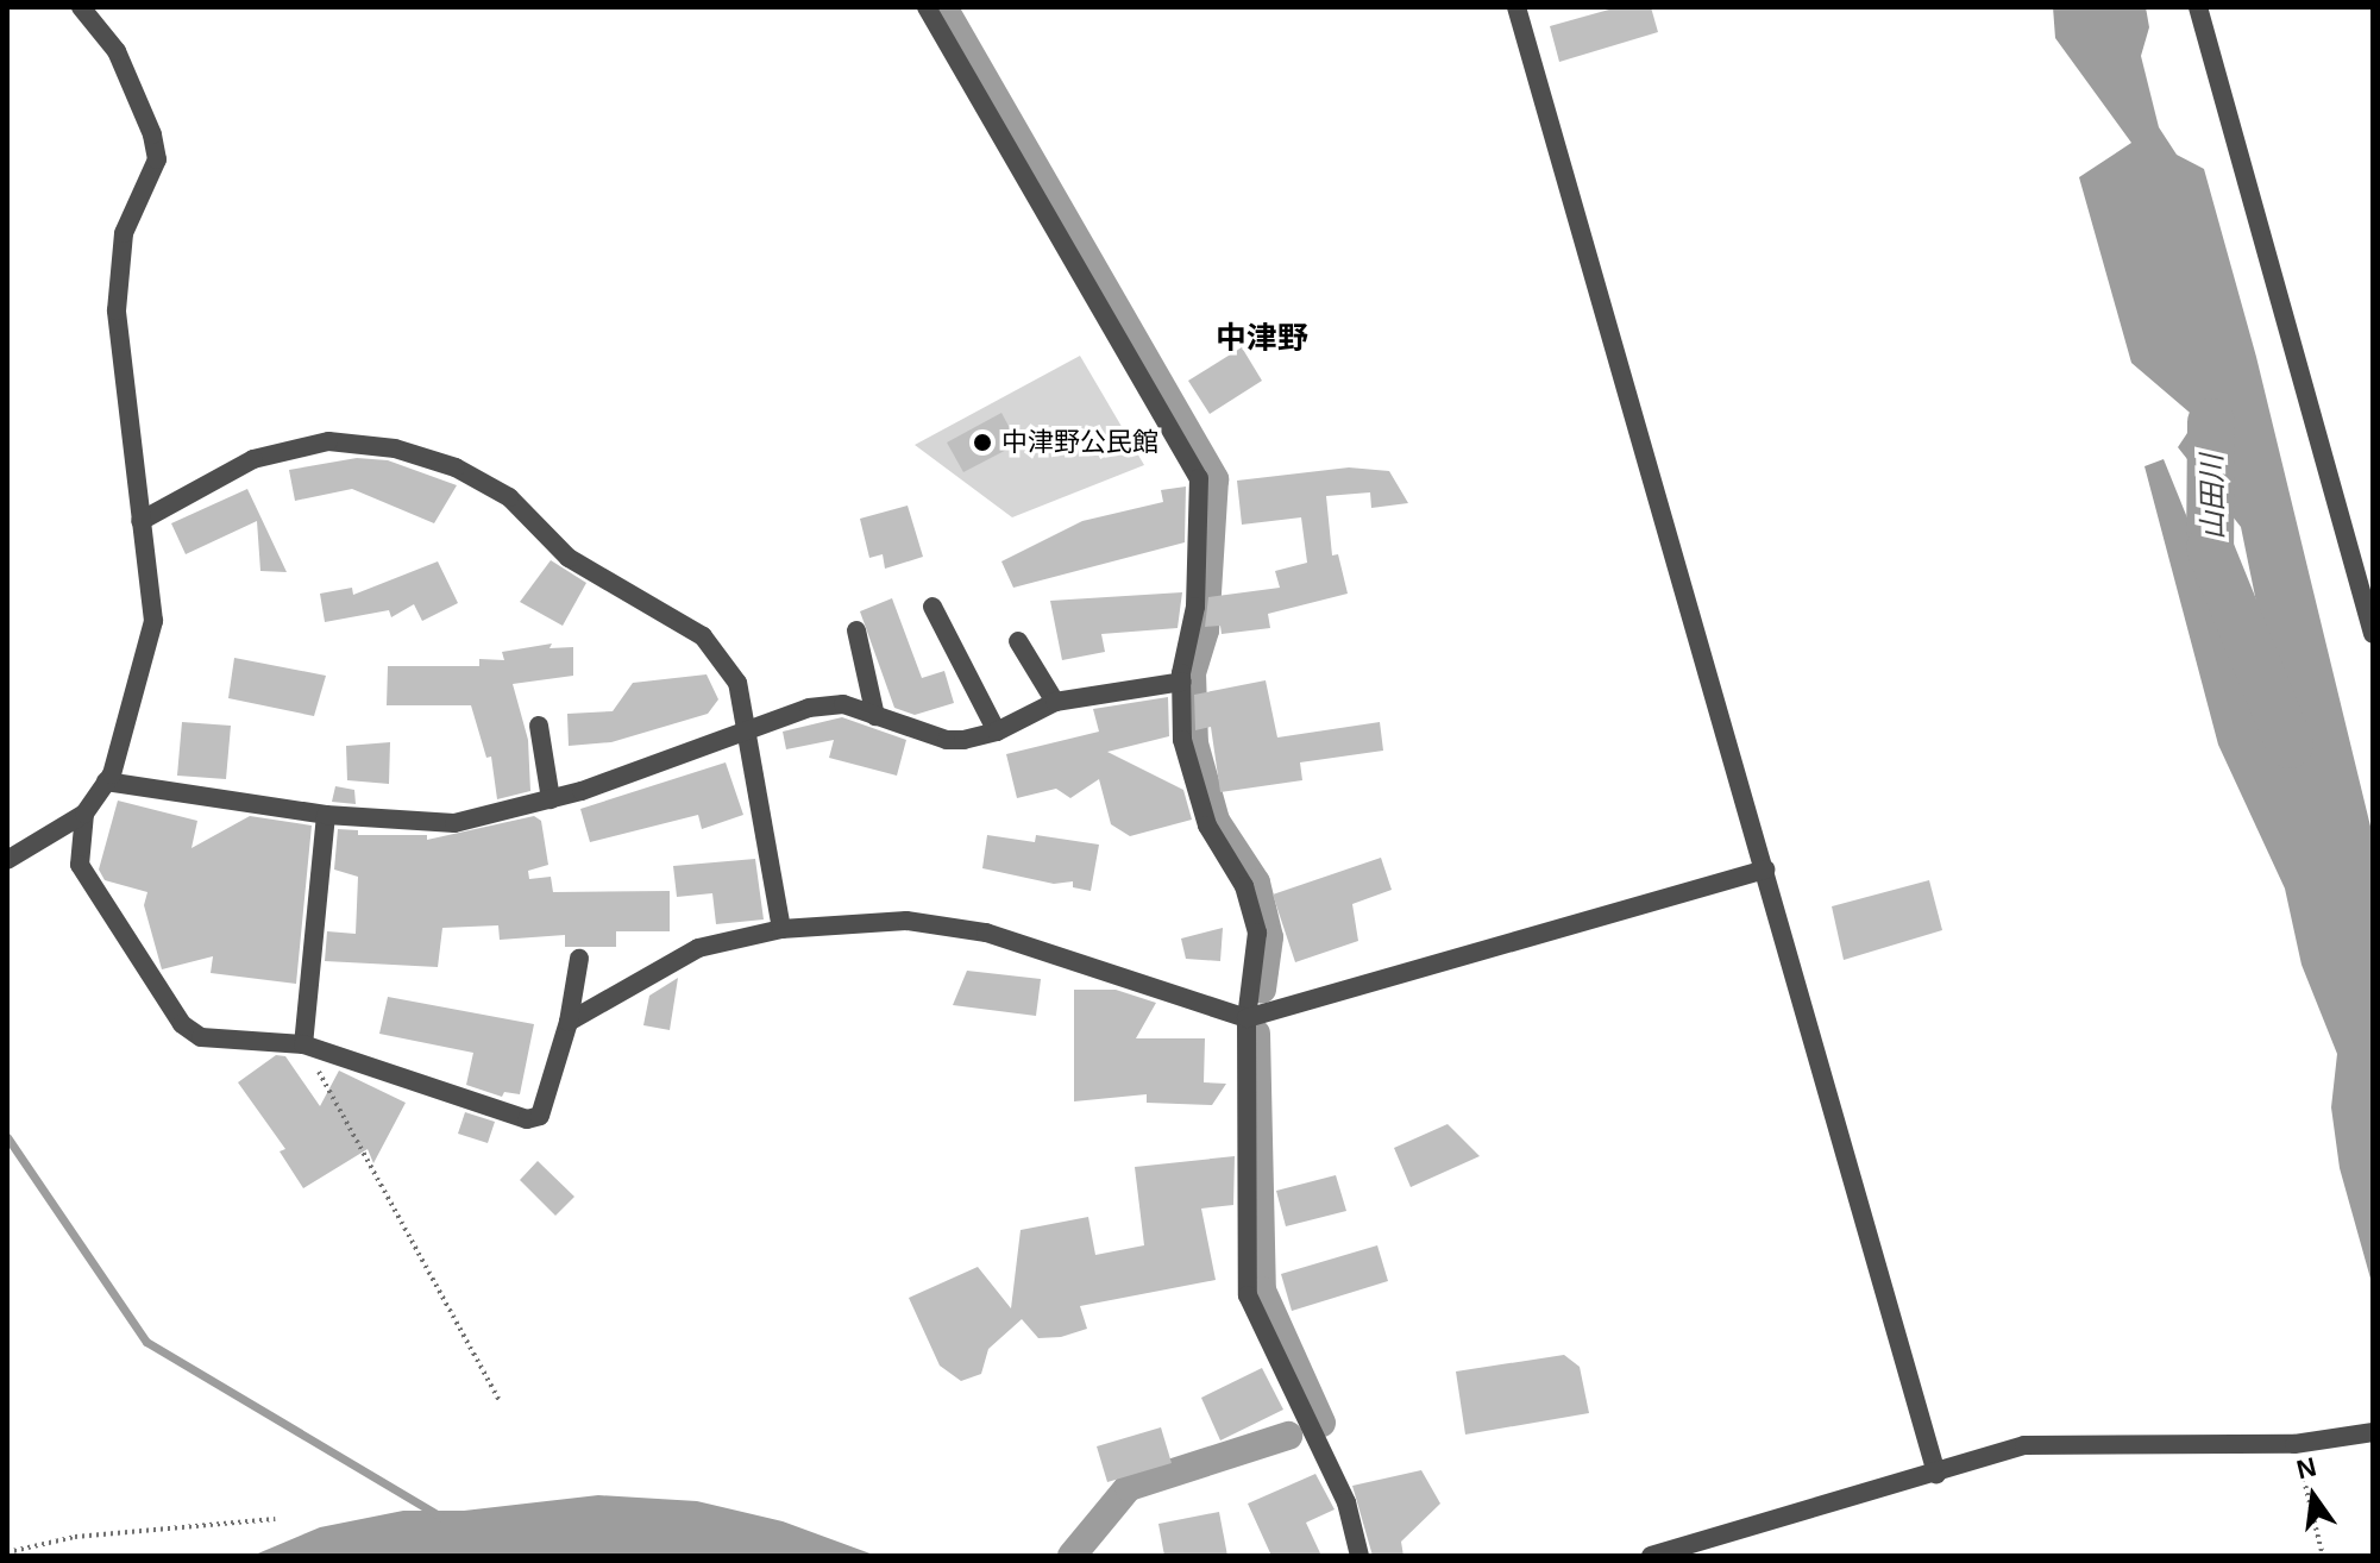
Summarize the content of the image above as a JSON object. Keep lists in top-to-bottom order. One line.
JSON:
{"districts":["中津野"],"water":["山田川"],"places":["中津野公民館"],"north":"top"}
